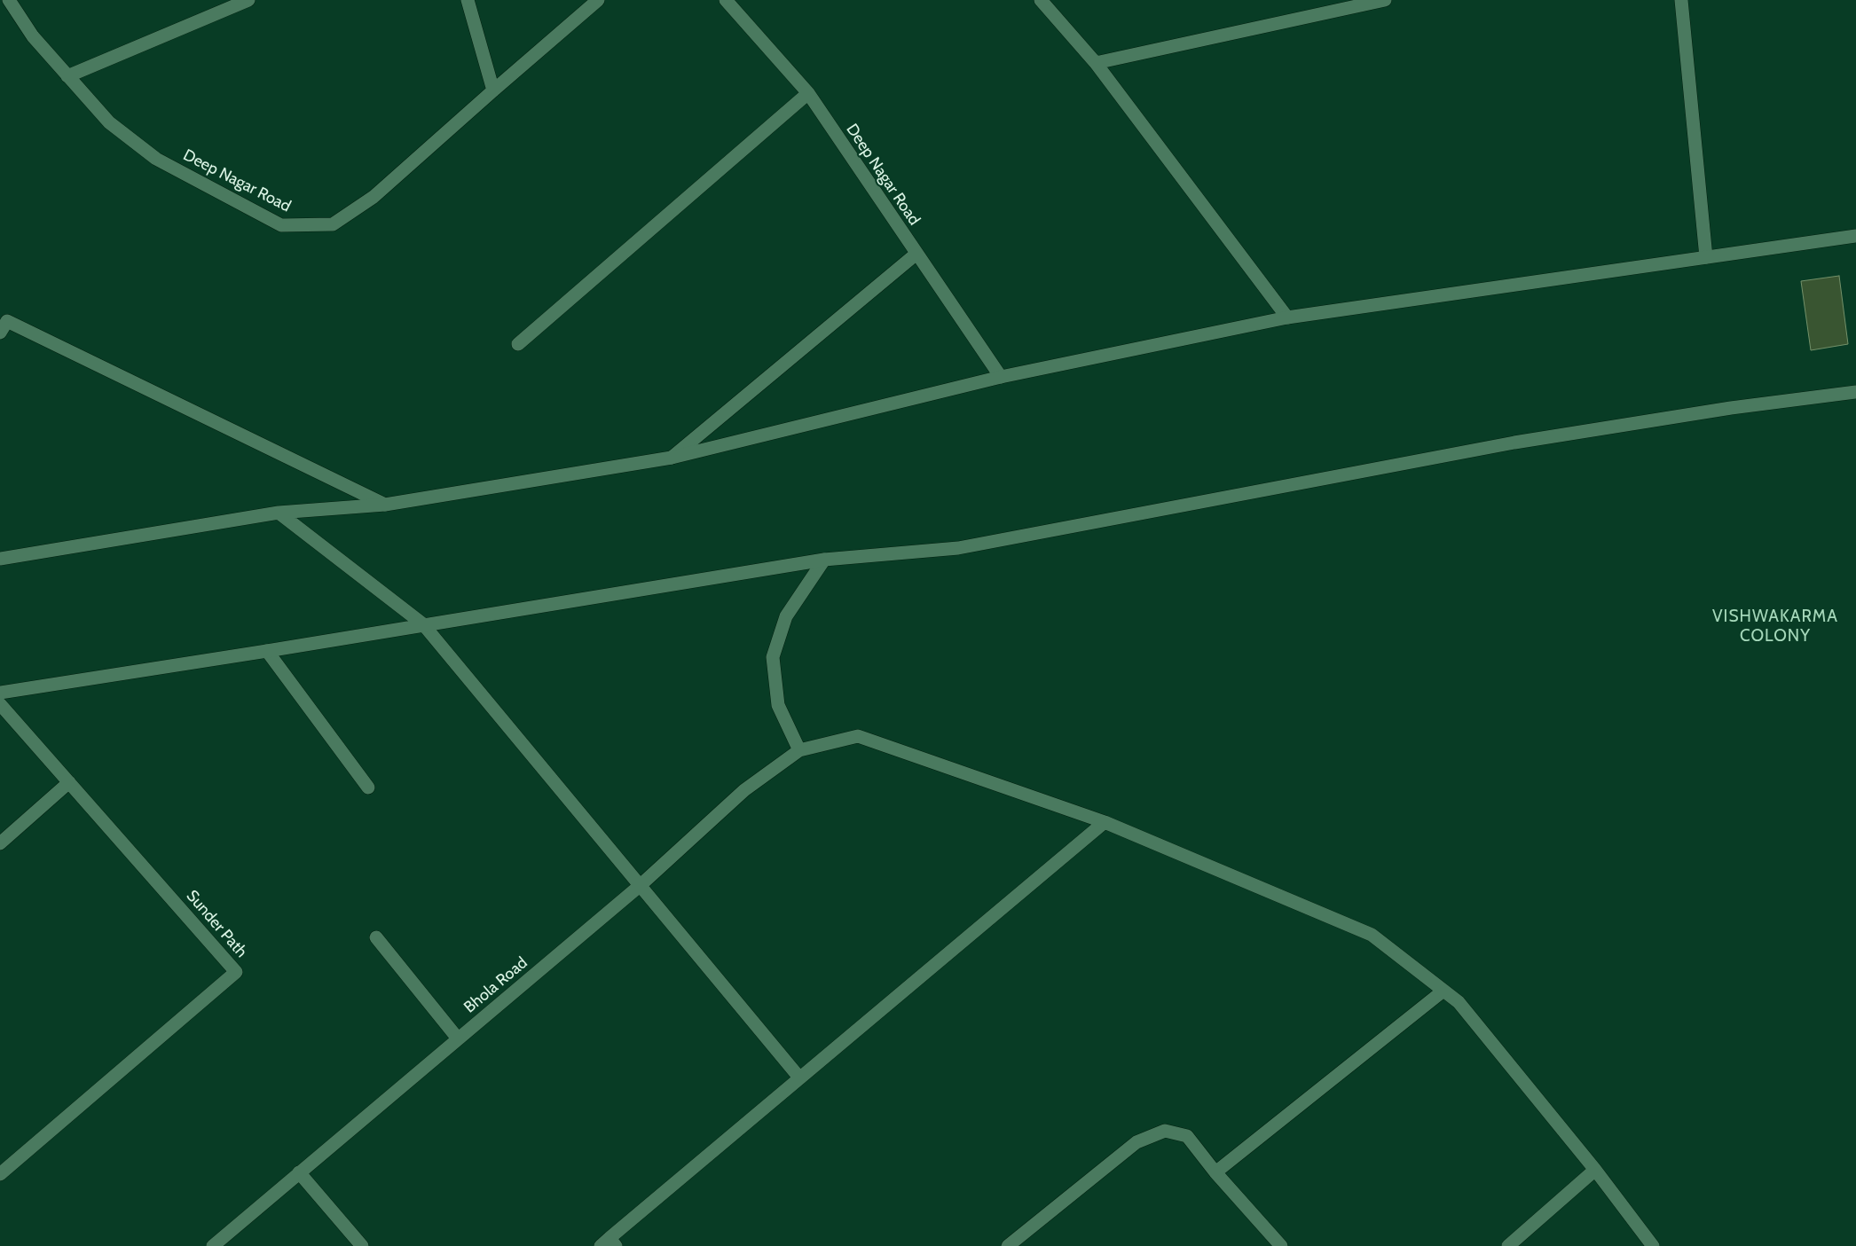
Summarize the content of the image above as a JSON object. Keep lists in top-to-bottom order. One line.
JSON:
{"streets":{"street":["Deep Nagar Road","Sunder Path","Bhola Road"]},"districts":["VISHWAKARMA COLONY"]}
